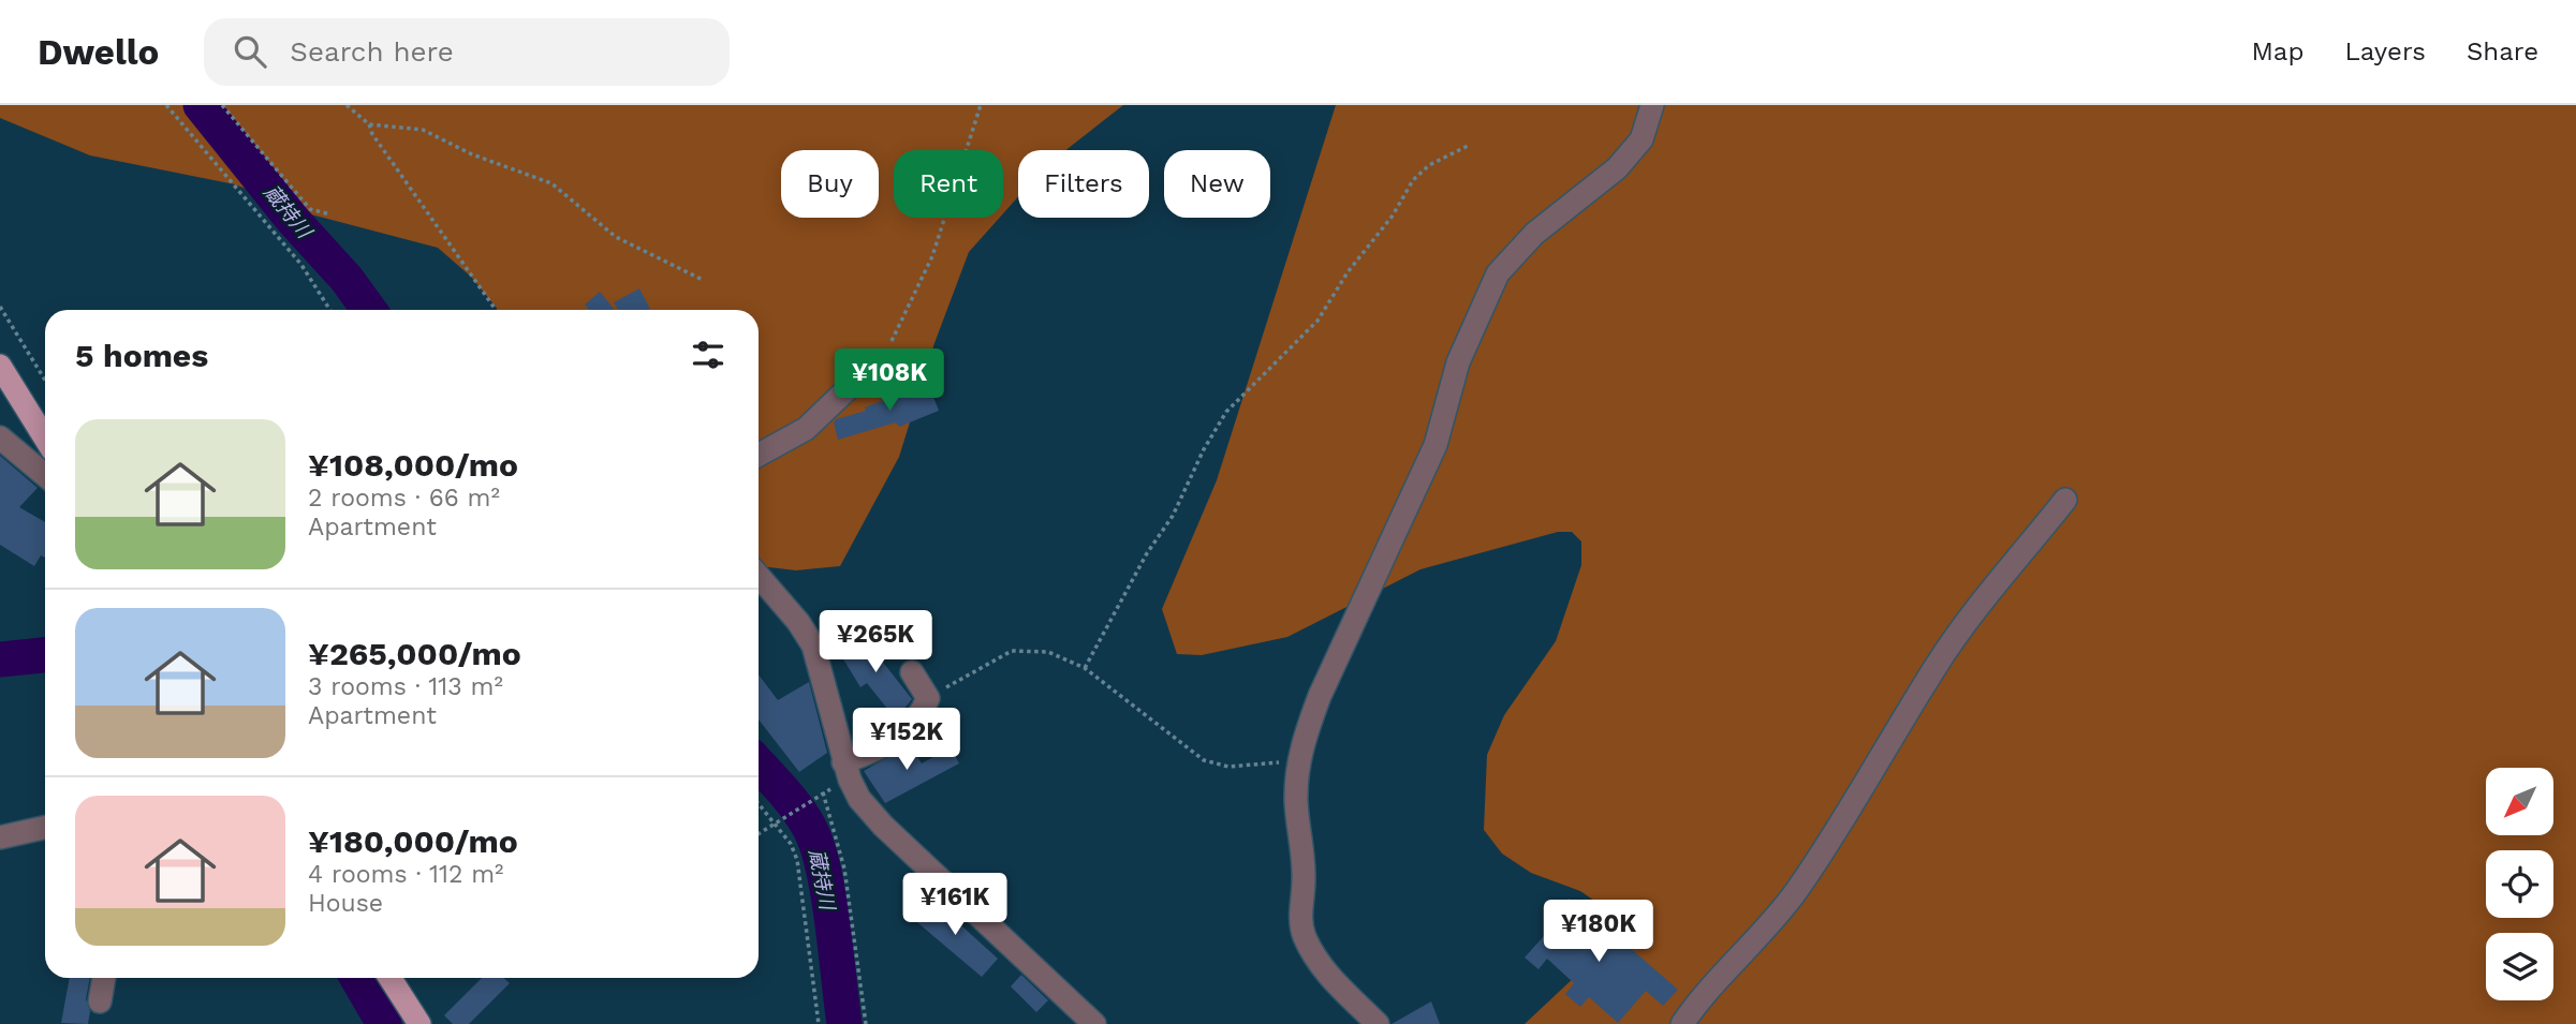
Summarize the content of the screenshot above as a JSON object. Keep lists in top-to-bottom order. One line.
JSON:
{"water":["蔵持川"],"north":"bottom left","page":{"header":"Dwello","search":"Search here","nav":["Map","Layers","Share"],"chip":["Buy","Rent","Filters","New"],"heading":"5 homes","price":["¥108K","¥265K","¥152K","¥161K","¥180K"],"list":[{"name":"¥108,000/mo","note":"2 rooms · 66 m² · Apartment"},{"name":"¥265,000/mo","note":"3 rooms · 113 m² · Apartment"},{"name":"¥180,000/mo","note":"4 rooms · 112 m² · House"}]}}
